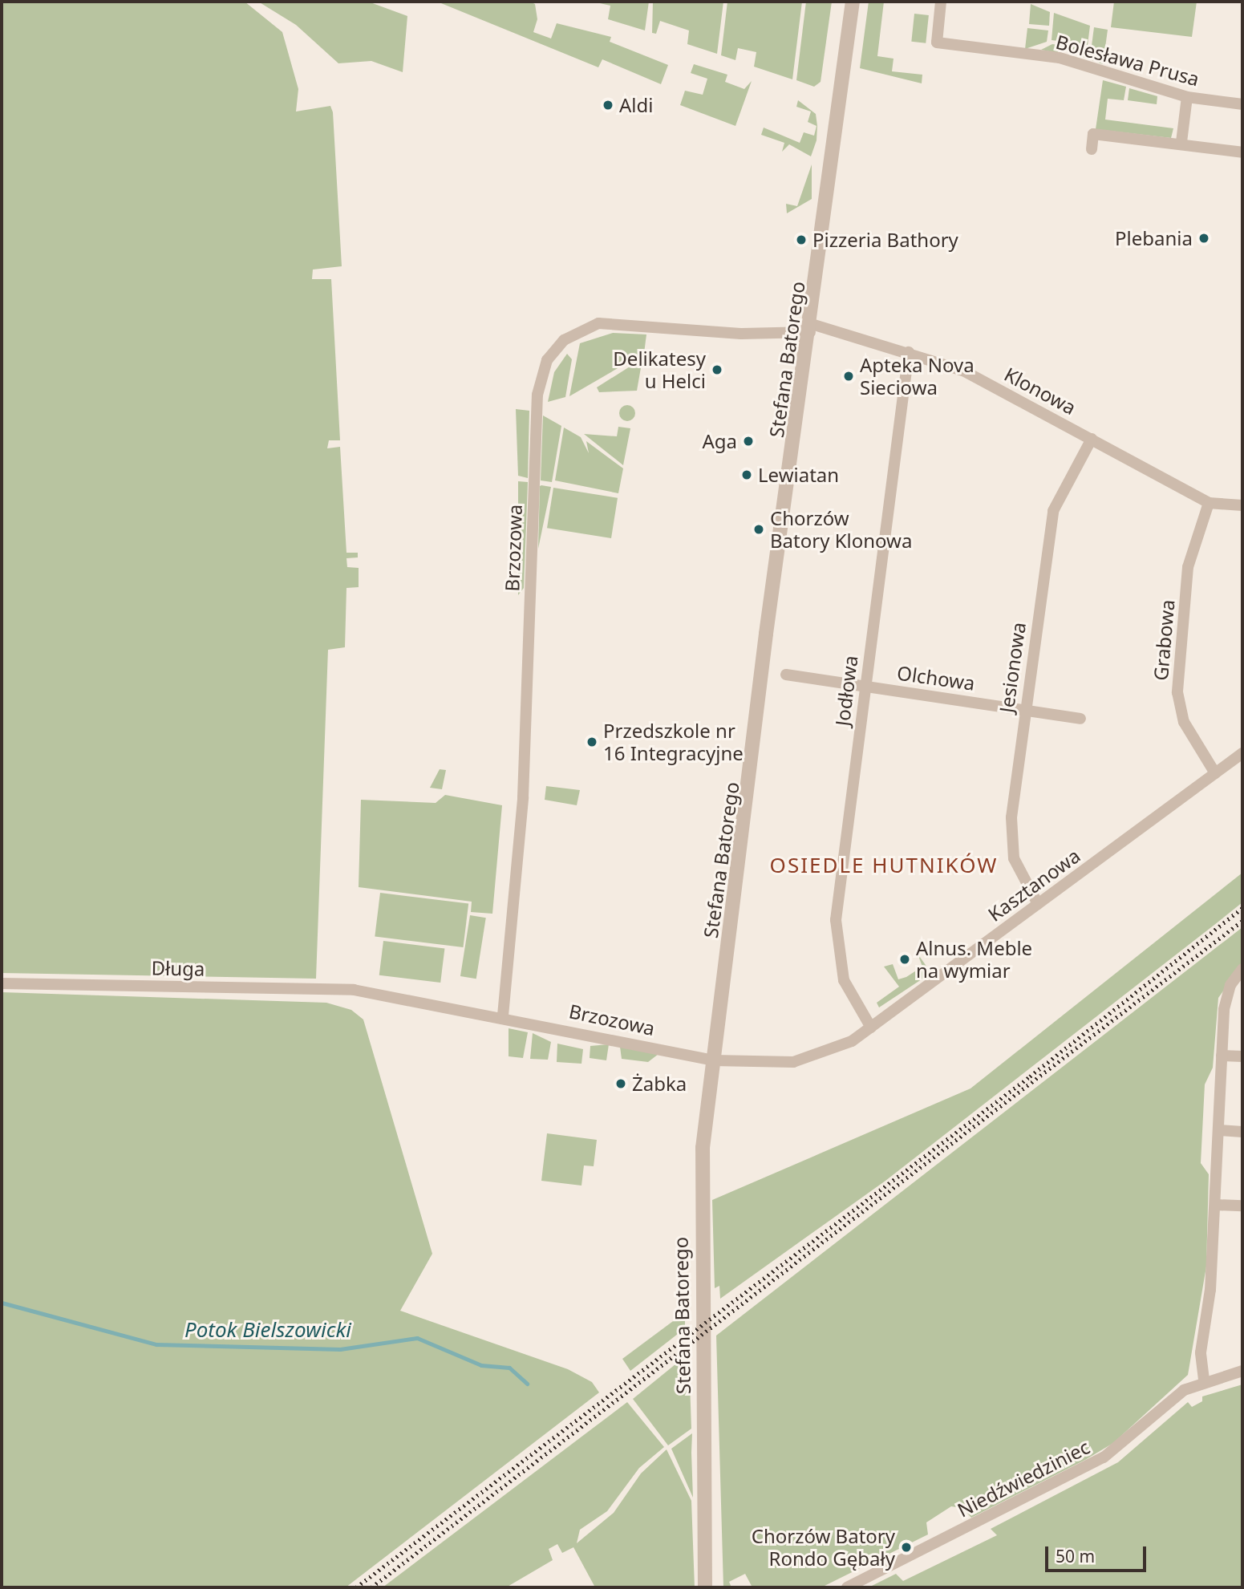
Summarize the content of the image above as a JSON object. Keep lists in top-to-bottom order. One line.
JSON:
{"streets":{"street":["Bolesława Prusa","Stefana Batorego","Klonowa","Brzozowa","Grabowa","Jesionowa","Olchowa","Jodłowa","Kasztanowa","Długa","Niedźwiedziniec"]},"crossings":[["Stefana Batorego","Klonowa"],["Stefana Batorego","Brzozowa"],["Stefana Batorego","Kasztanowa"],["Klonowa","Brzozowa"],["Klonowa","Grabowa"],["Klonowa","Jesionowa"],["Klonowa","Jodłowa"],["Brzozowa","Kasztanowa"],["Brzozowa","Długa"],["Grabowa","Kasztanowa"],["Jesionowa","Olchowa"],["Jesionowa","Kasztanowa"],["Olchowa","Jodłowa"],["Jodłowa","Kasztanowa"]],"districts":["OSIEDLE HUTNIKÓW"],"water":["Potok Bielszowicki"],"places":["Aldi","Plebania","Pizzeria Bathory","Delikatesy u Helci","Apteka Nova Sieciowa","Aga","Lewiatan","Chorzów Batory Klonowa","Przedszkole nr 16 Integracyjne","Alnus. Meble na wymiar","Żabka","Chorzów Batory Rondo Gębały"],"scale_bar":"50 m"}
